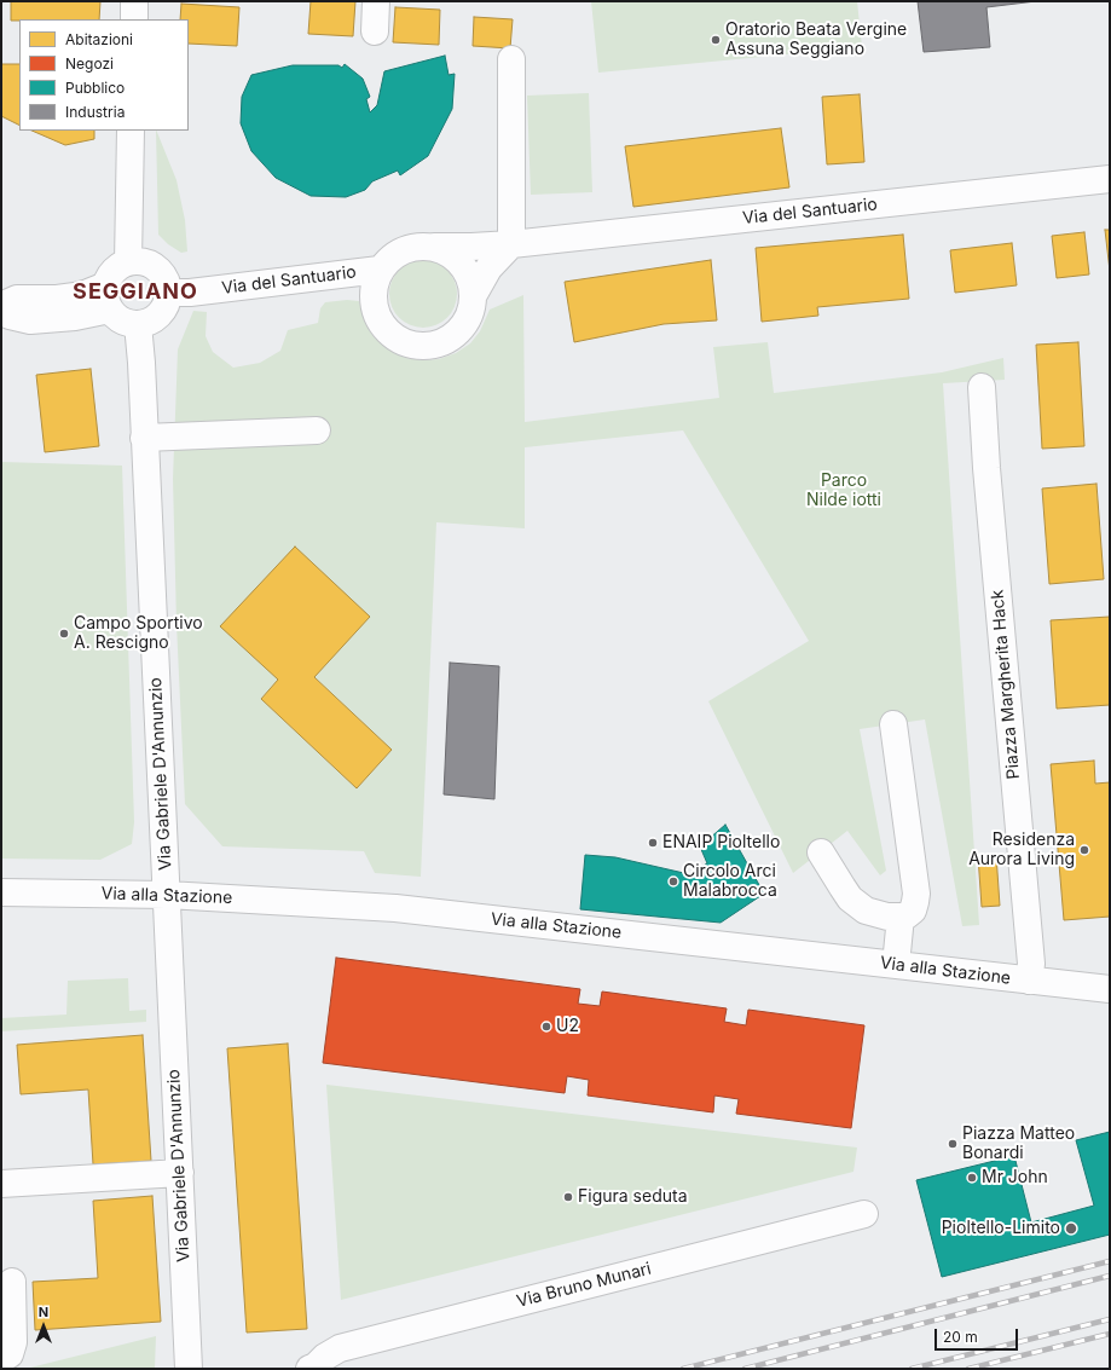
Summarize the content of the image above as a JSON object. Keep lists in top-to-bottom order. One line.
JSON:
{"streets":{"street":["Via del Santuario","Piazza Margherita Hack","Via Gabriele D'Annunzio","Via alla Stazione","Via Bruno Munari"]},"crossings":[["Via del Santuario","Via Gabriele D'Annunzio"],["Piazza Margherita Hack","Via alla Stazione"],["Via Gabriele D'Annunzio","Via alla Stazione"]],"districts":["SEGGIANO"],"parks":["Parco Nilde iotti"],"places":["Oratorio Beata Vergine Assuna Seggiano","Campo Sportivo A. Rescigno","ENAIP Pioltello","Residenza Aurora Living","Circolo Arci Malabrocca","U2","Piazza Matteo Bonardi","Mr John","Figura seduta","Pioltello-Limito"],"legend":["Abitazioni","Negozi","Pubblico","Industria"],"scale_bar":"20 m","north":"top"}
